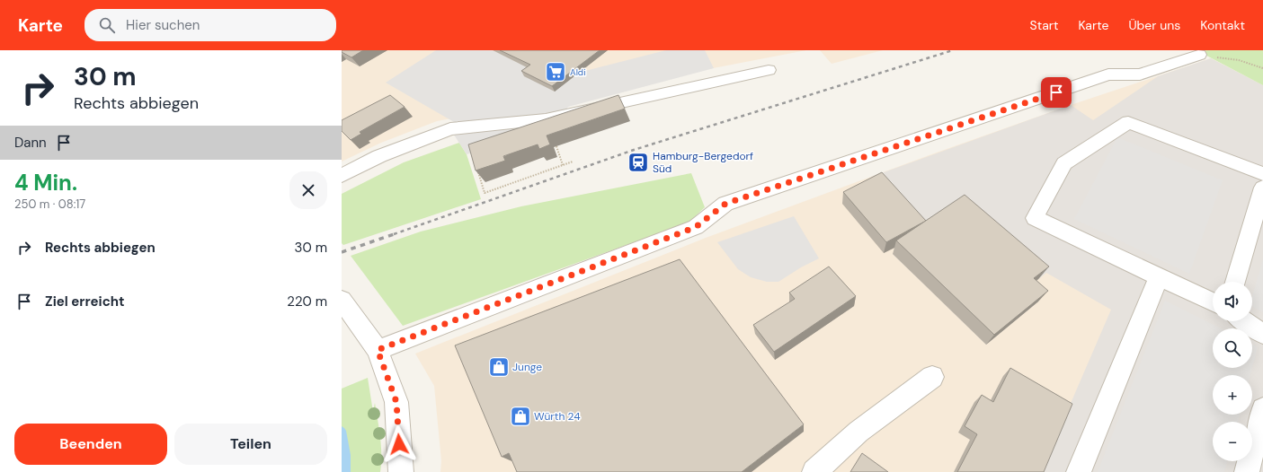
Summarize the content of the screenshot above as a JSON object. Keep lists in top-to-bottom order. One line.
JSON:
{"places":{"supermarket":["Aldi"],"station":["Hamburg-Bergedorf Süd"],"shop":["Junge","Würth 24"]},"page":{"header":"Karte","search":"Hier suchen","nav":["Start","Karte","Über uns","Kontakt"],"turn":["30 m","Rechts abbiegen"],"then":"Dann","heading":["4 Min.","250 m · 08:17"],"list":[{"name":"Rechts abbiegen","value":"30 m"},{"name":"Ziel erreicht","value":"220 m"}],"map_buttons":["+","−"],"buttons":["Beenden","Teilen"]}}
